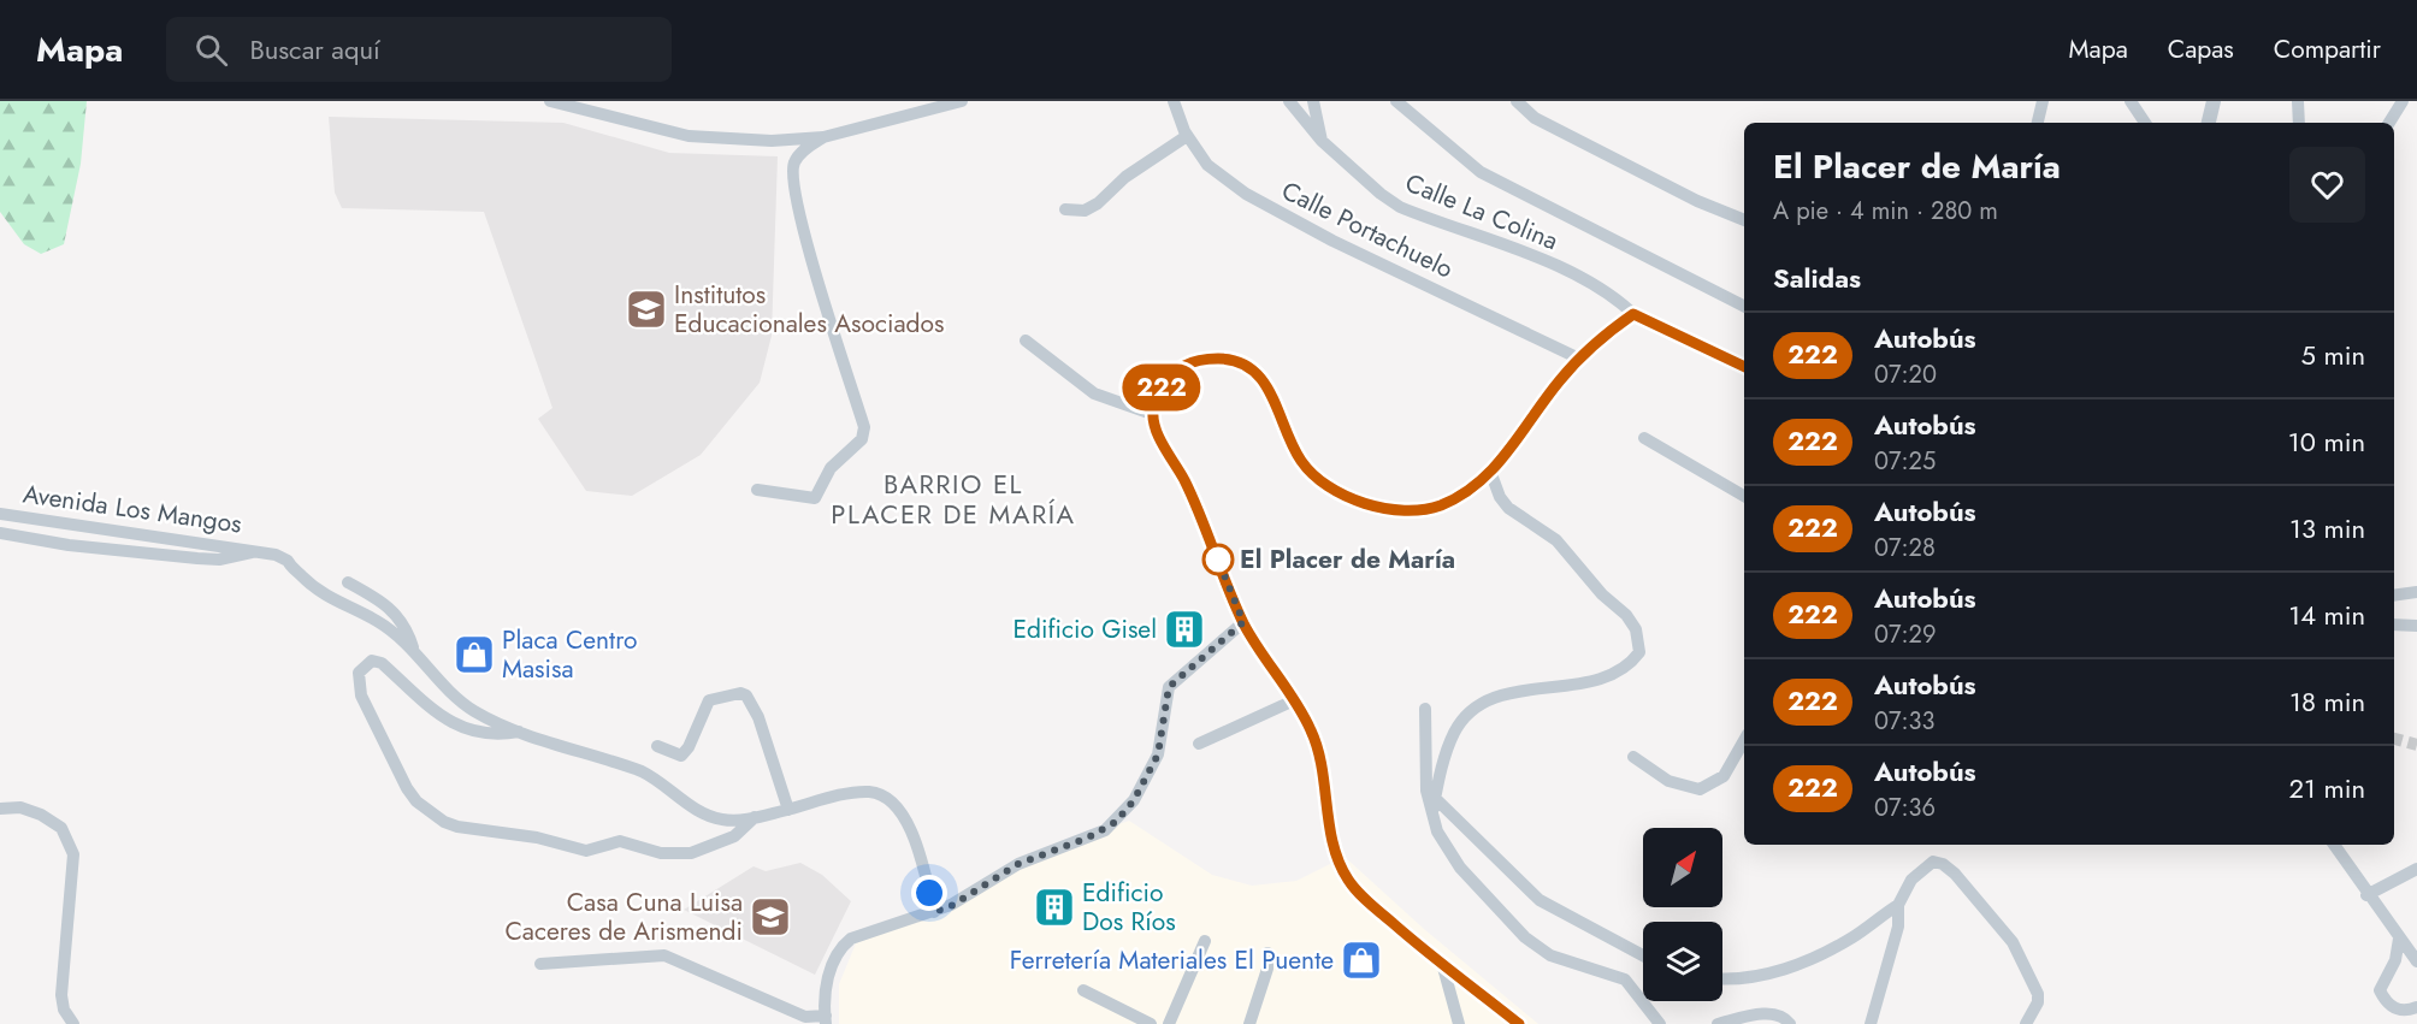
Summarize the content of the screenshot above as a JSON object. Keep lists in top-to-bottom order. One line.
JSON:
{"streets":{"street":["Calle La Colina","Calle Portachuelo","Avenida Los Mangos"]},"districts":["BARRIO EL PLACER DE MARÍA"],"places":{"school or university":["Institutos Educacionales Asociados","Casa Cuna Luisa Caceres de Arismendi"],"other":["El Placer de María"],"building":["Edificio Gisel","Edificio Dos Ríos"],"shop":["Placa Centro Masisa","Ferretería Materiales El Puente"]},"lines":["bus line 222"],"north":"top right","page":{"header":"Mapa","search":"Buscar aquí","nav":["Mapa","Capas","Compartir"],"on_map":"222","heading":[["El Placer de María","A pie · 4 min · 280 m"],"Salidas"],"list":[{"mark":"222","name":"Autobús","note":"07:20","value":"5 min"},{"mark":"222","name":"Autobús","note":"07:25","value":"10 min"},{"mark":"222","name":"Autobús","note":"07:28","value":"13 min"},{"mark":"222","name":"Autobús","note":"07:29","value":"14 min"},{"mark":"222","name":"Autobús","note":"07:33","value":"18 min"},{"mark":"222","name":"Autobús","note":"07:36","value":"21 min"}]}}
